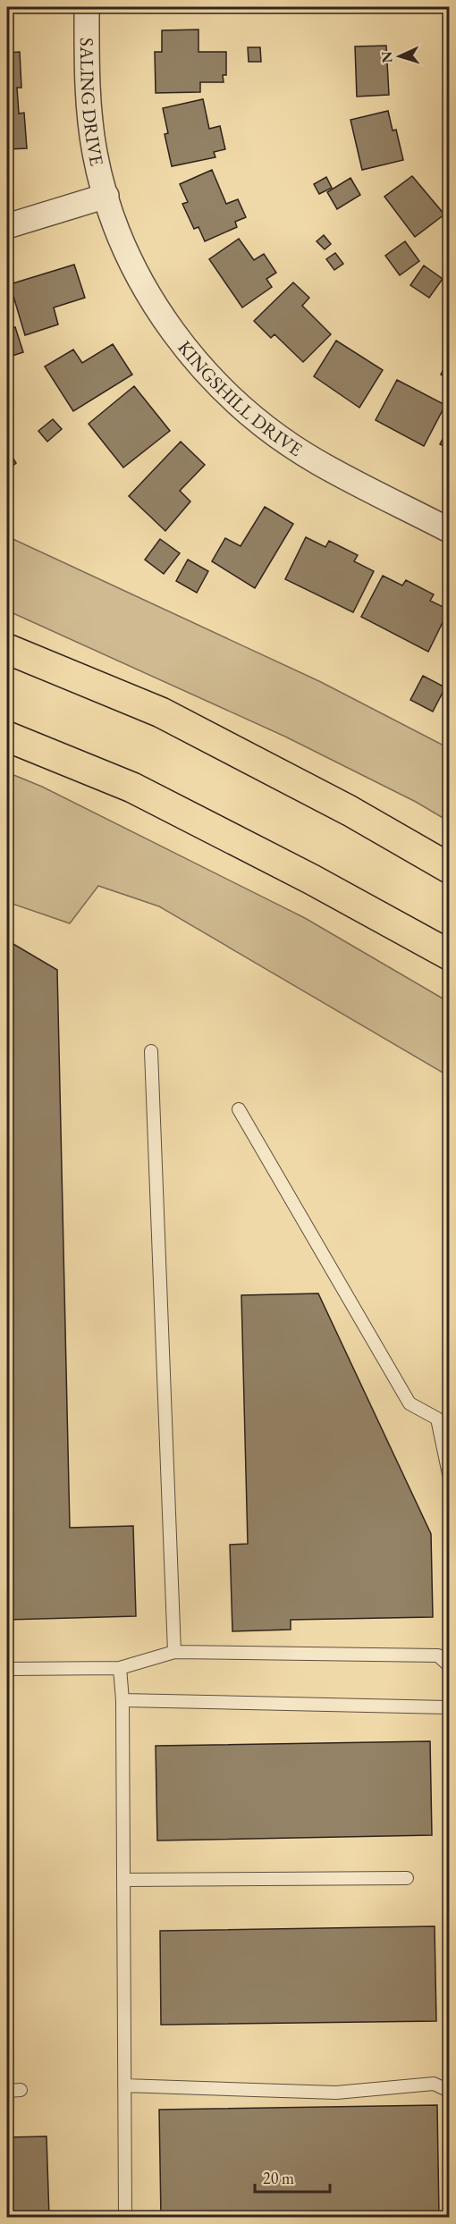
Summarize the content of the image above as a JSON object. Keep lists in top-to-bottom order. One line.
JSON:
{"streets":{"street":["SALING DRIVE","KINGSHILL DRIVE"]},"crossings":[["SALING DRIVE","KINGSHILL DRIVE"]],"scale_bar":"20 m","north":"left"}
